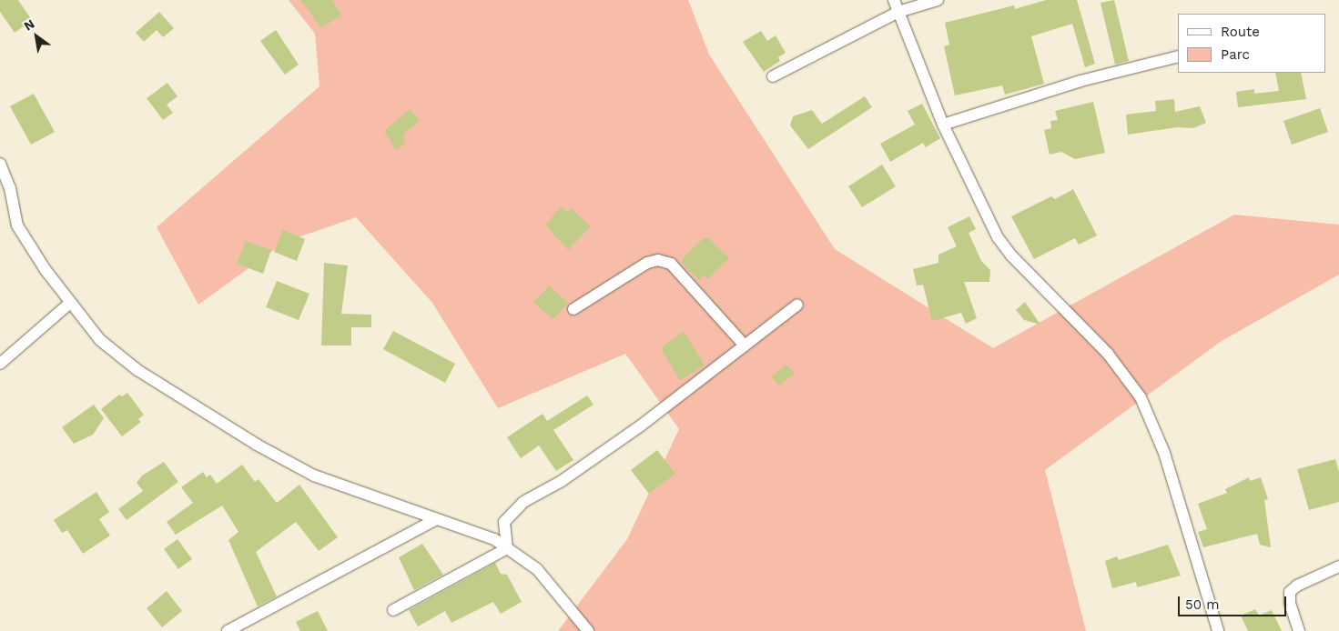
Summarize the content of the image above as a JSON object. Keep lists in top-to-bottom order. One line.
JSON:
{"legend":["Route","Parc"],"scale_bar":"50 m","north":"top left"}
